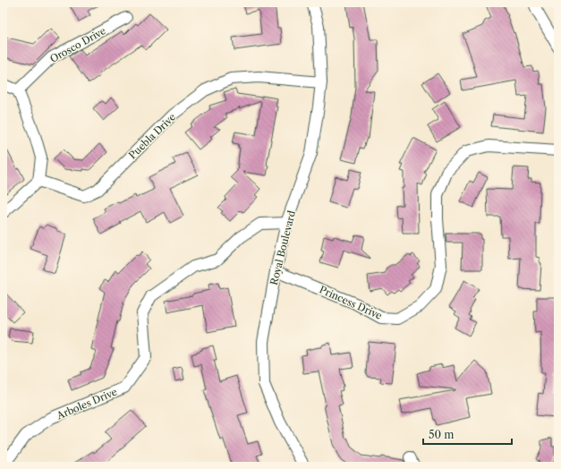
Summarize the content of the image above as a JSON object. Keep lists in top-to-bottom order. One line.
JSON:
{"streets":{"street":["Orosco Drive","Puebla Drive","Royal Boulevard","Princess Drive","Arboles Drive"]},"crossings":[["Puebla Drive","Royal Boulevard"],["Royal Boulevard","Princess Drive"],["Royal Boulevard","Arboles Drive"]],"scale_bar":"50 m"}
